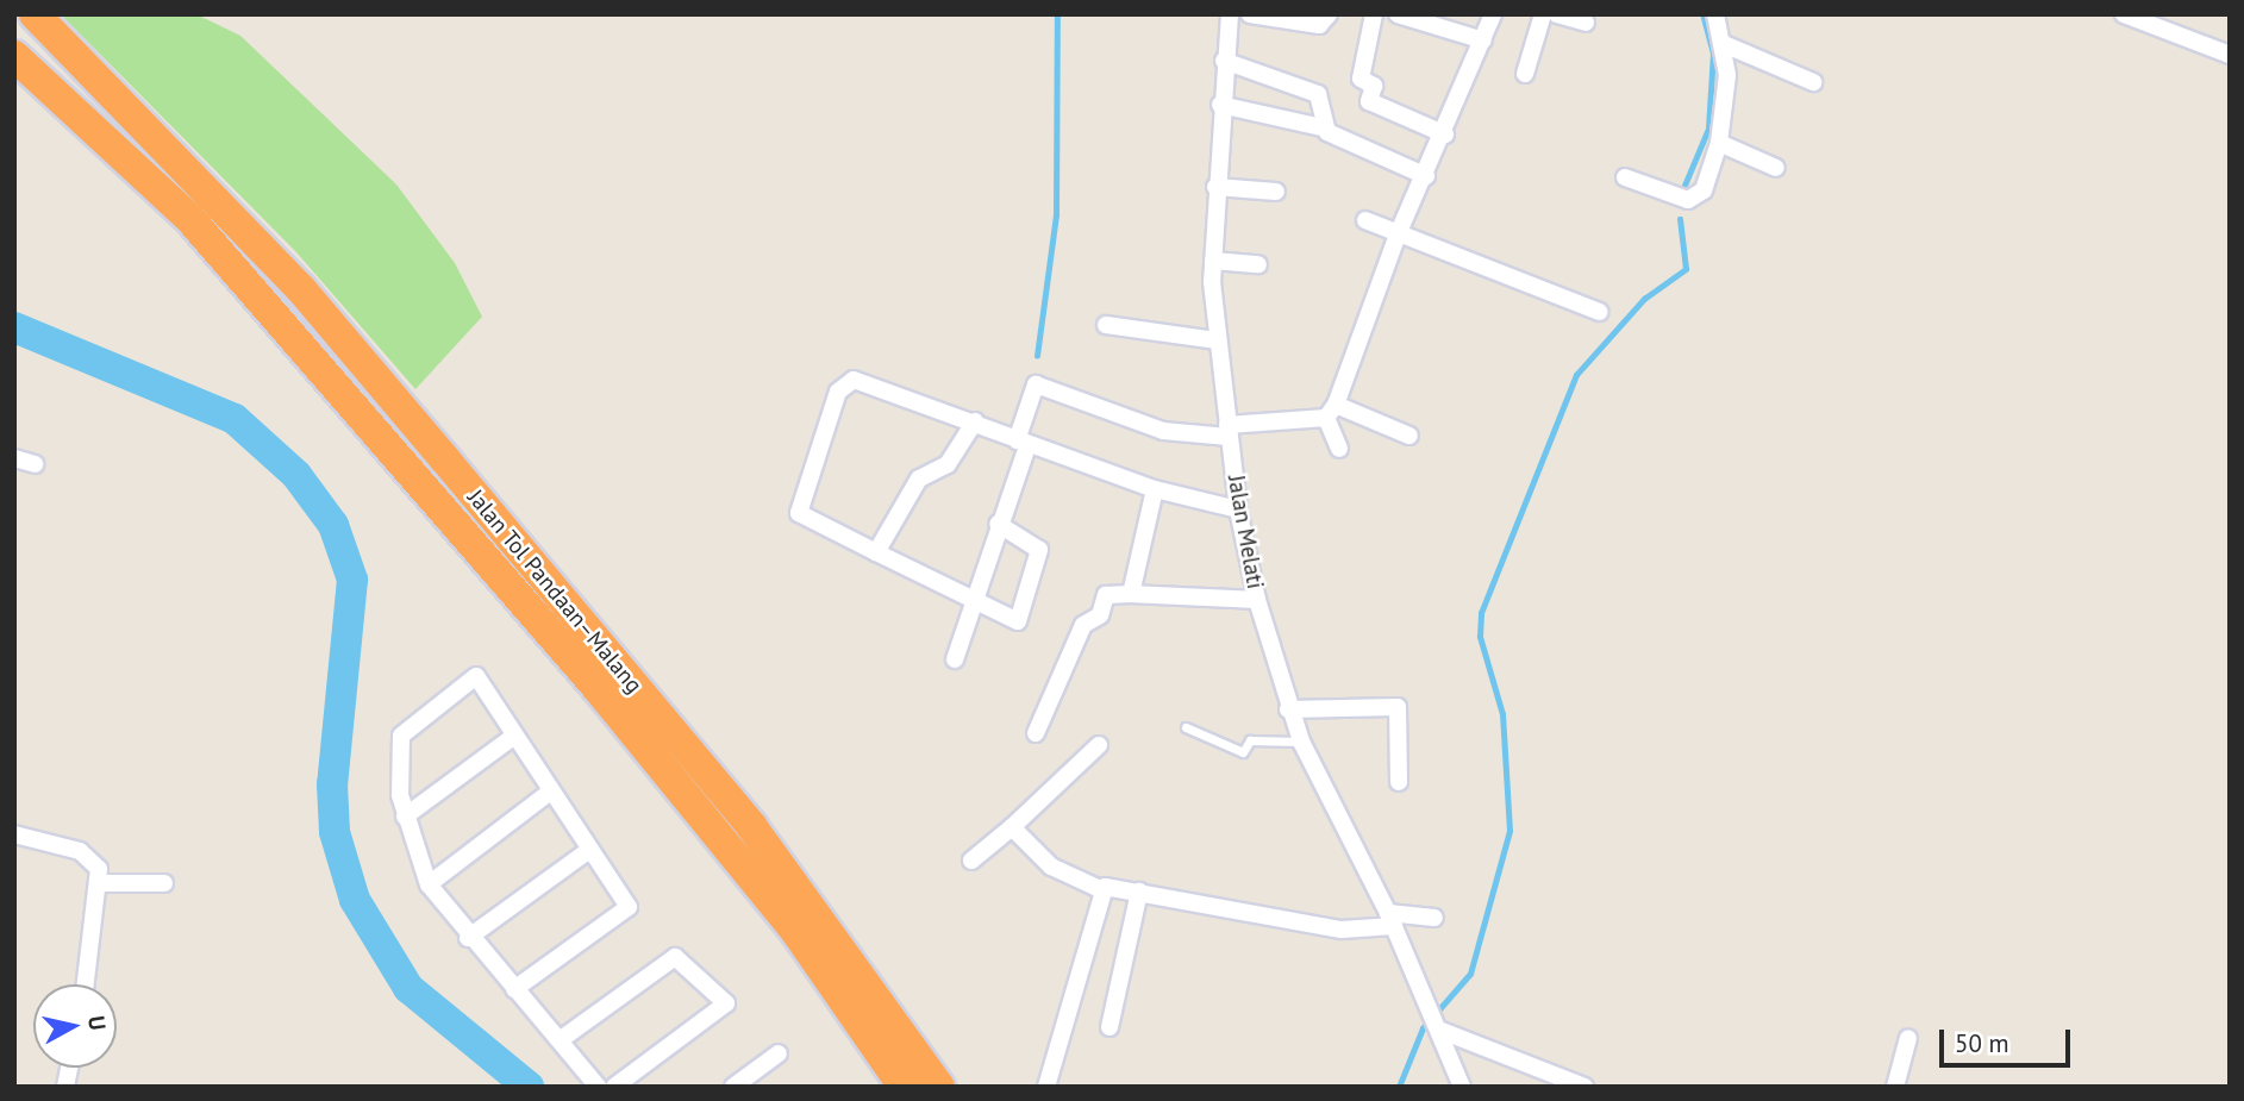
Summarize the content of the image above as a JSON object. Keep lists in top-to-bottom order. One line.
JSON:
{"streets":{"highway":["Jalan Tol Pandaan–Malang"],"street":["Jalan Melati"]},"scale_bar":"50 m","north":"right"}
